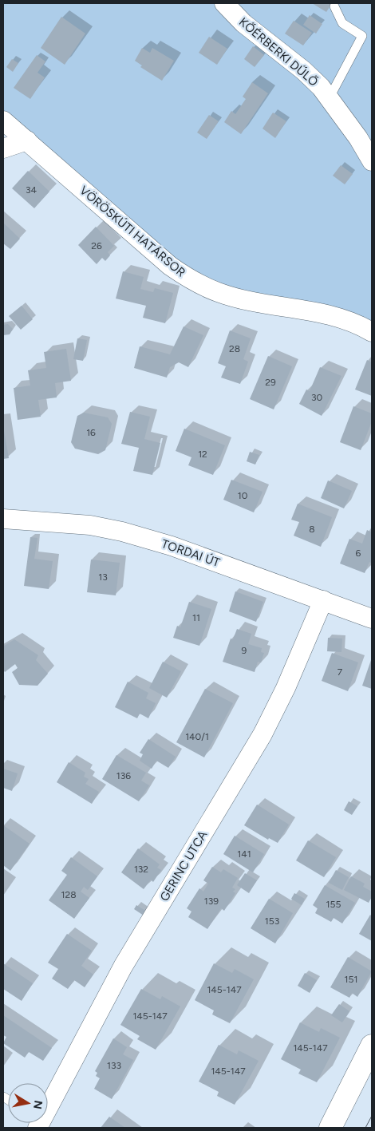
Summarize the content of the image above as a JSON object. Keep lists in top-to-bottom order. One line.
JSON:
{"streets":{"street":["KŐÉRBERKI DŰLŐ","VÖRÖSKÚTI HATÁRSOR","TORDAI ÚT","GERINC UTCA"]},"crossings":[["TORDAI ÚT","GERINC UTCA"]],"house_numbers":["34","26","28","29","30","16","12","10","8","6","13","11","9","7","140/1","136","141","132","128","139","155","153","151","145-147","145-147","145-147","133","145-147"],"north":"right"}
